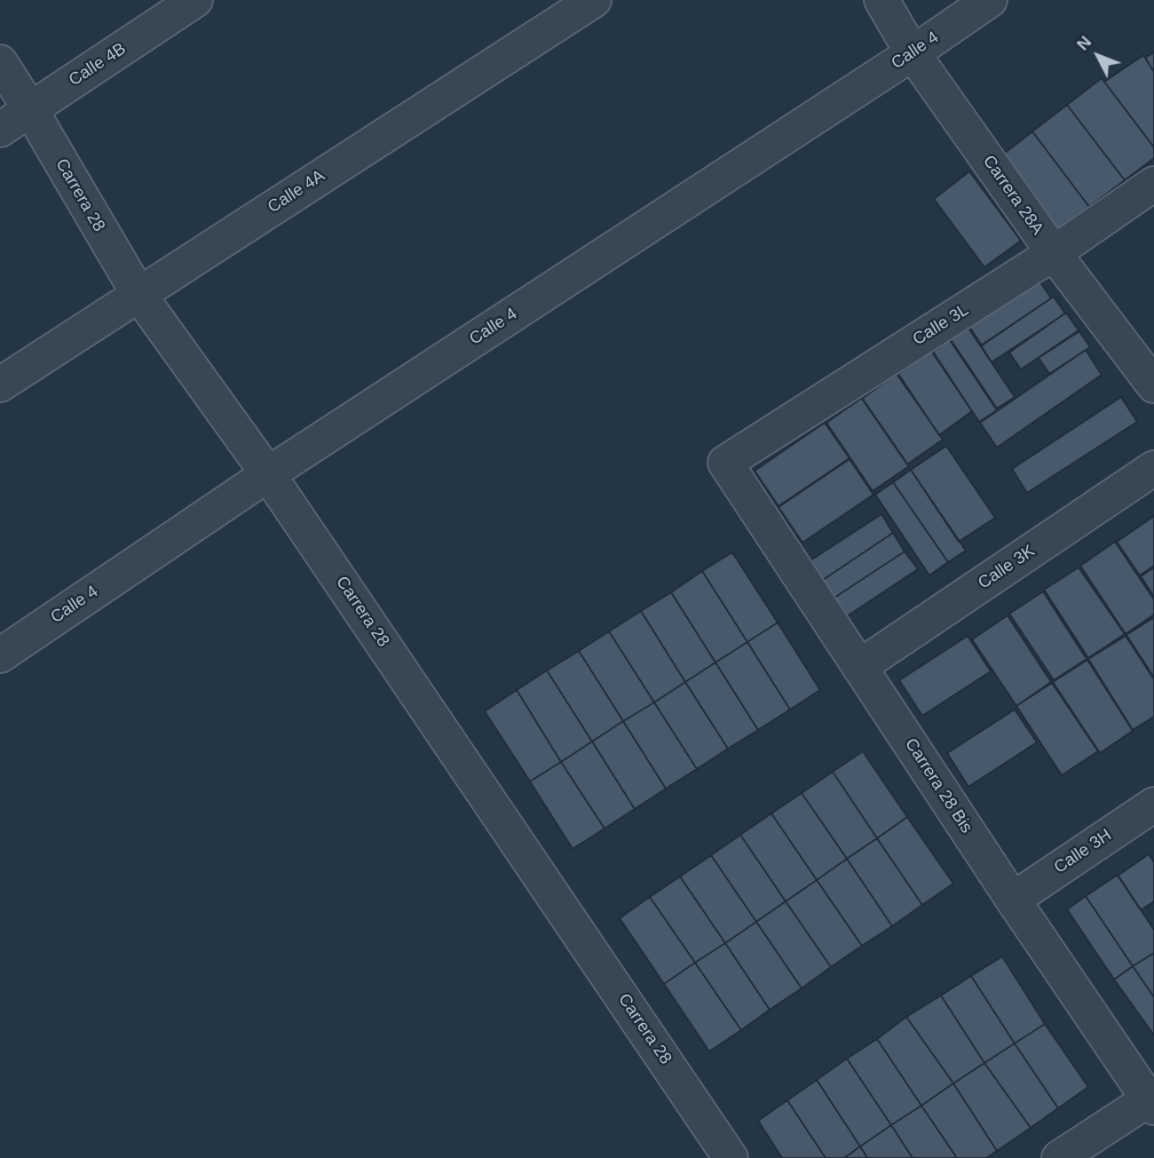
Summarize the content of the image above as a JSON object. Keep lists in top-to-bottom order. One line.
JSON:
{"streets":{"street":["Calle 4","Calle 4B","Calle 4A","Carrera 28","Carrera 28A","Calle 3L","Calle 3K","Carrera 28 Bis","Calle 3H"]},"crossings":[["Calle 4","Carrera 28"],["Calle 4","Carrera 28A"],["Calle 4B","Carrera 28"],["Calle 4A","Carrera 28"],["Carrera 28A","Calle 3L"],["Calle 3L","Carrera 28 Bis"],["Calle 3K","Carrera 28 Bis"],["Carrera 28 Bis","Calle 3H"]],"north":"top left"}
